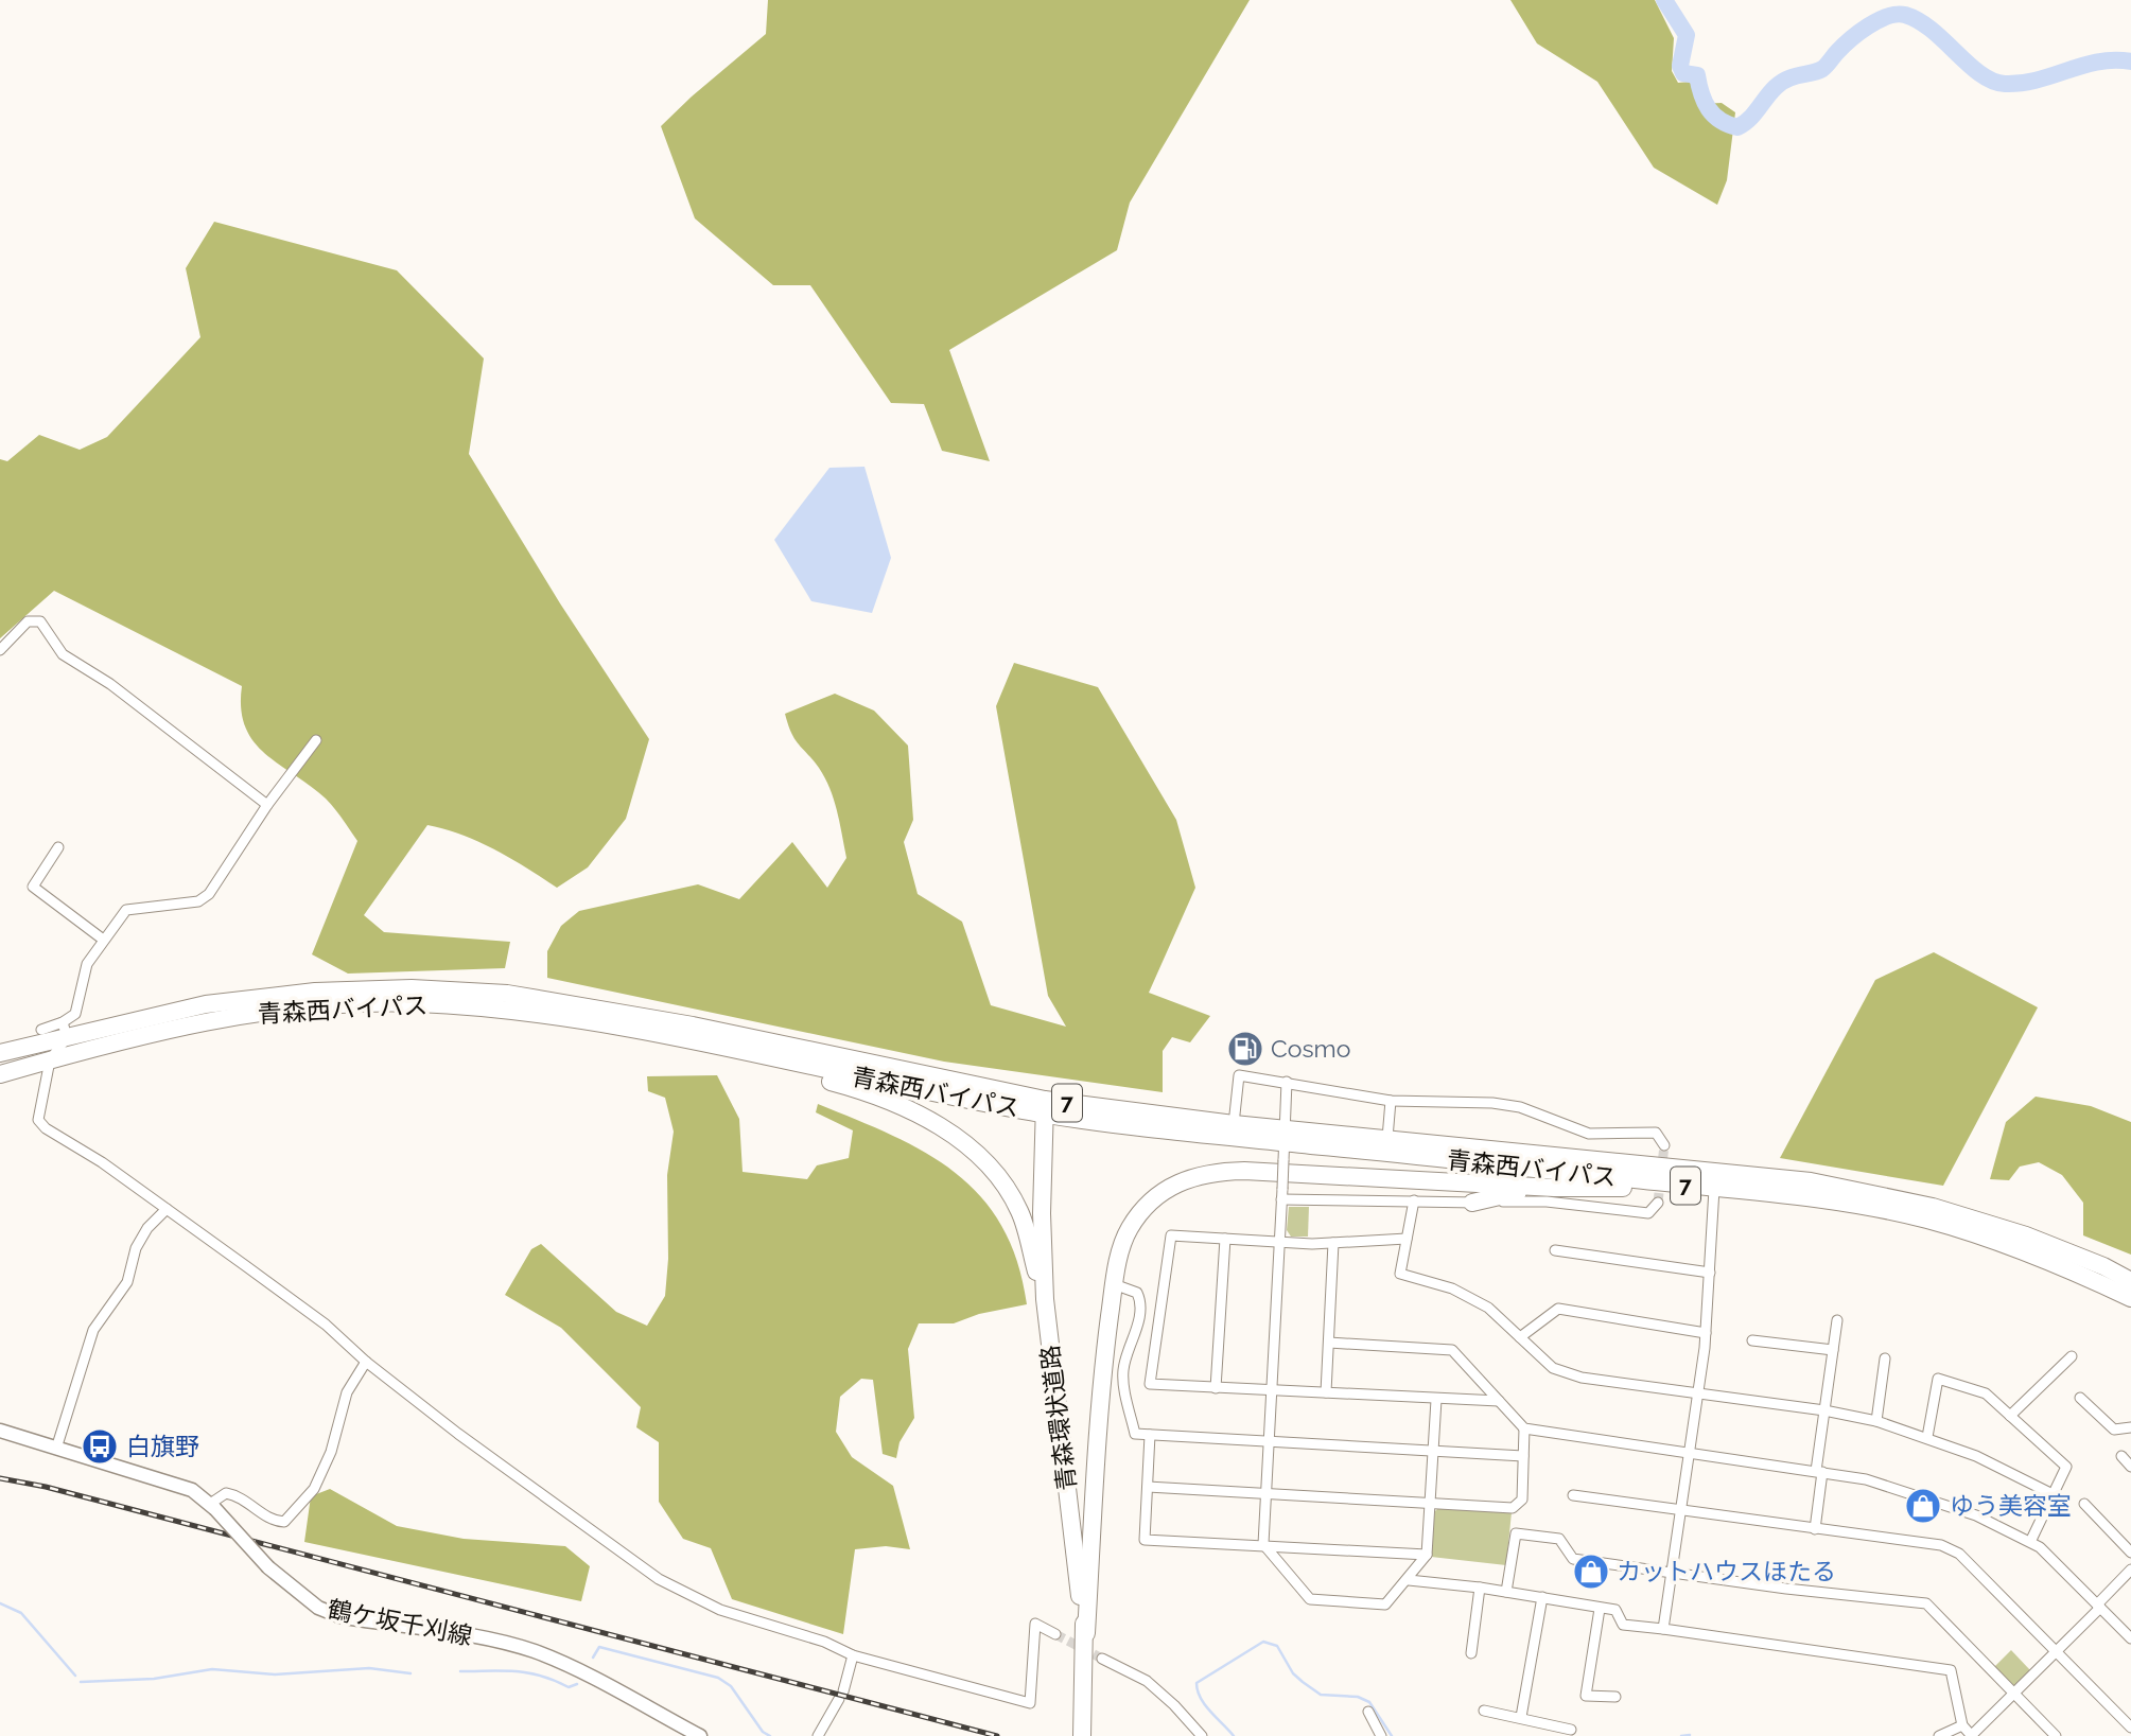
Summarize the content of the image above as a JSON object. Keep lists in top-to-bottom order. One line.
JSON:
{"streets":{"highway":["青森西バイパス","7","青森環状道路"],"main road":["鶴ケ坂千刈線"]},"crossings":[["青森西バイパス","青森環状道路"]],"places":{"fuel station":["Cosmo"],"bus stop":["白旗野"],"shop":["ゆう美容室","カットハウスほたる"]}}
